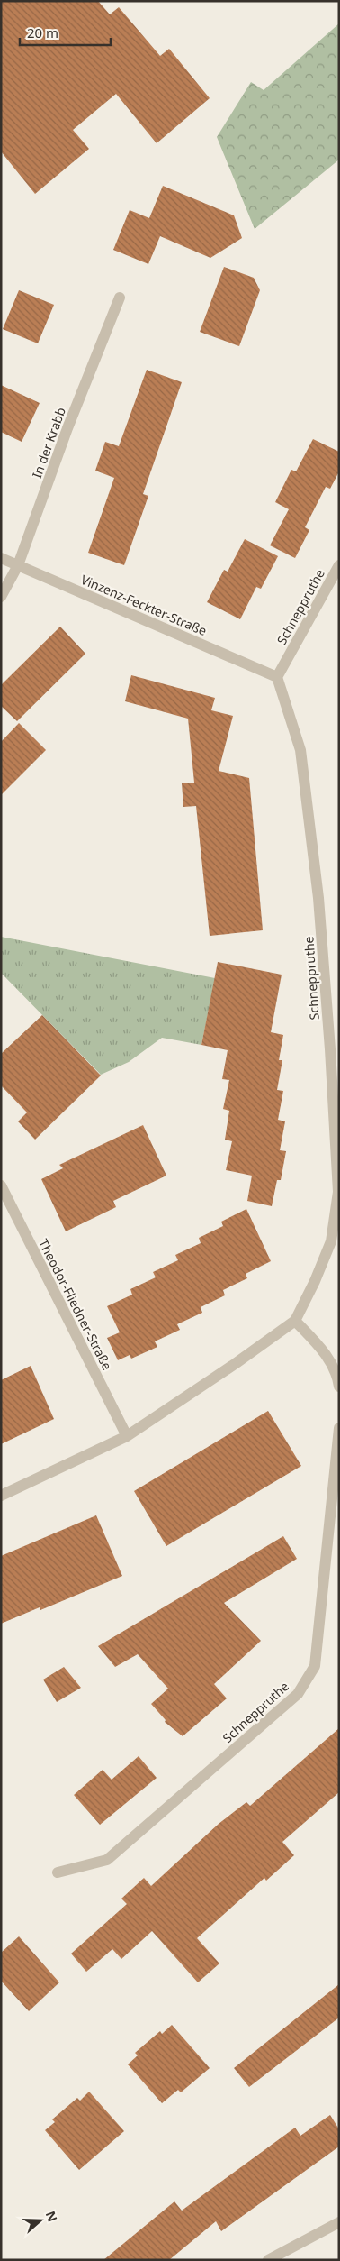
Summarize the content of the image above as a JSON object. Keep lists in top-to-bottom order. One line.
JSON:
{"streets":{"street":["In der Krabb","Vinzenz-Feckter-Straße","Schneppruthe","Theodor-Fliedner-Straße"]},"crossings":[["In der Krabb","Vinzenz-Feckter-Straße"],["Vinzenz-Feckter-Straße","Schneppruthe"]],"scale_bar":"20 m","north":"right"}
